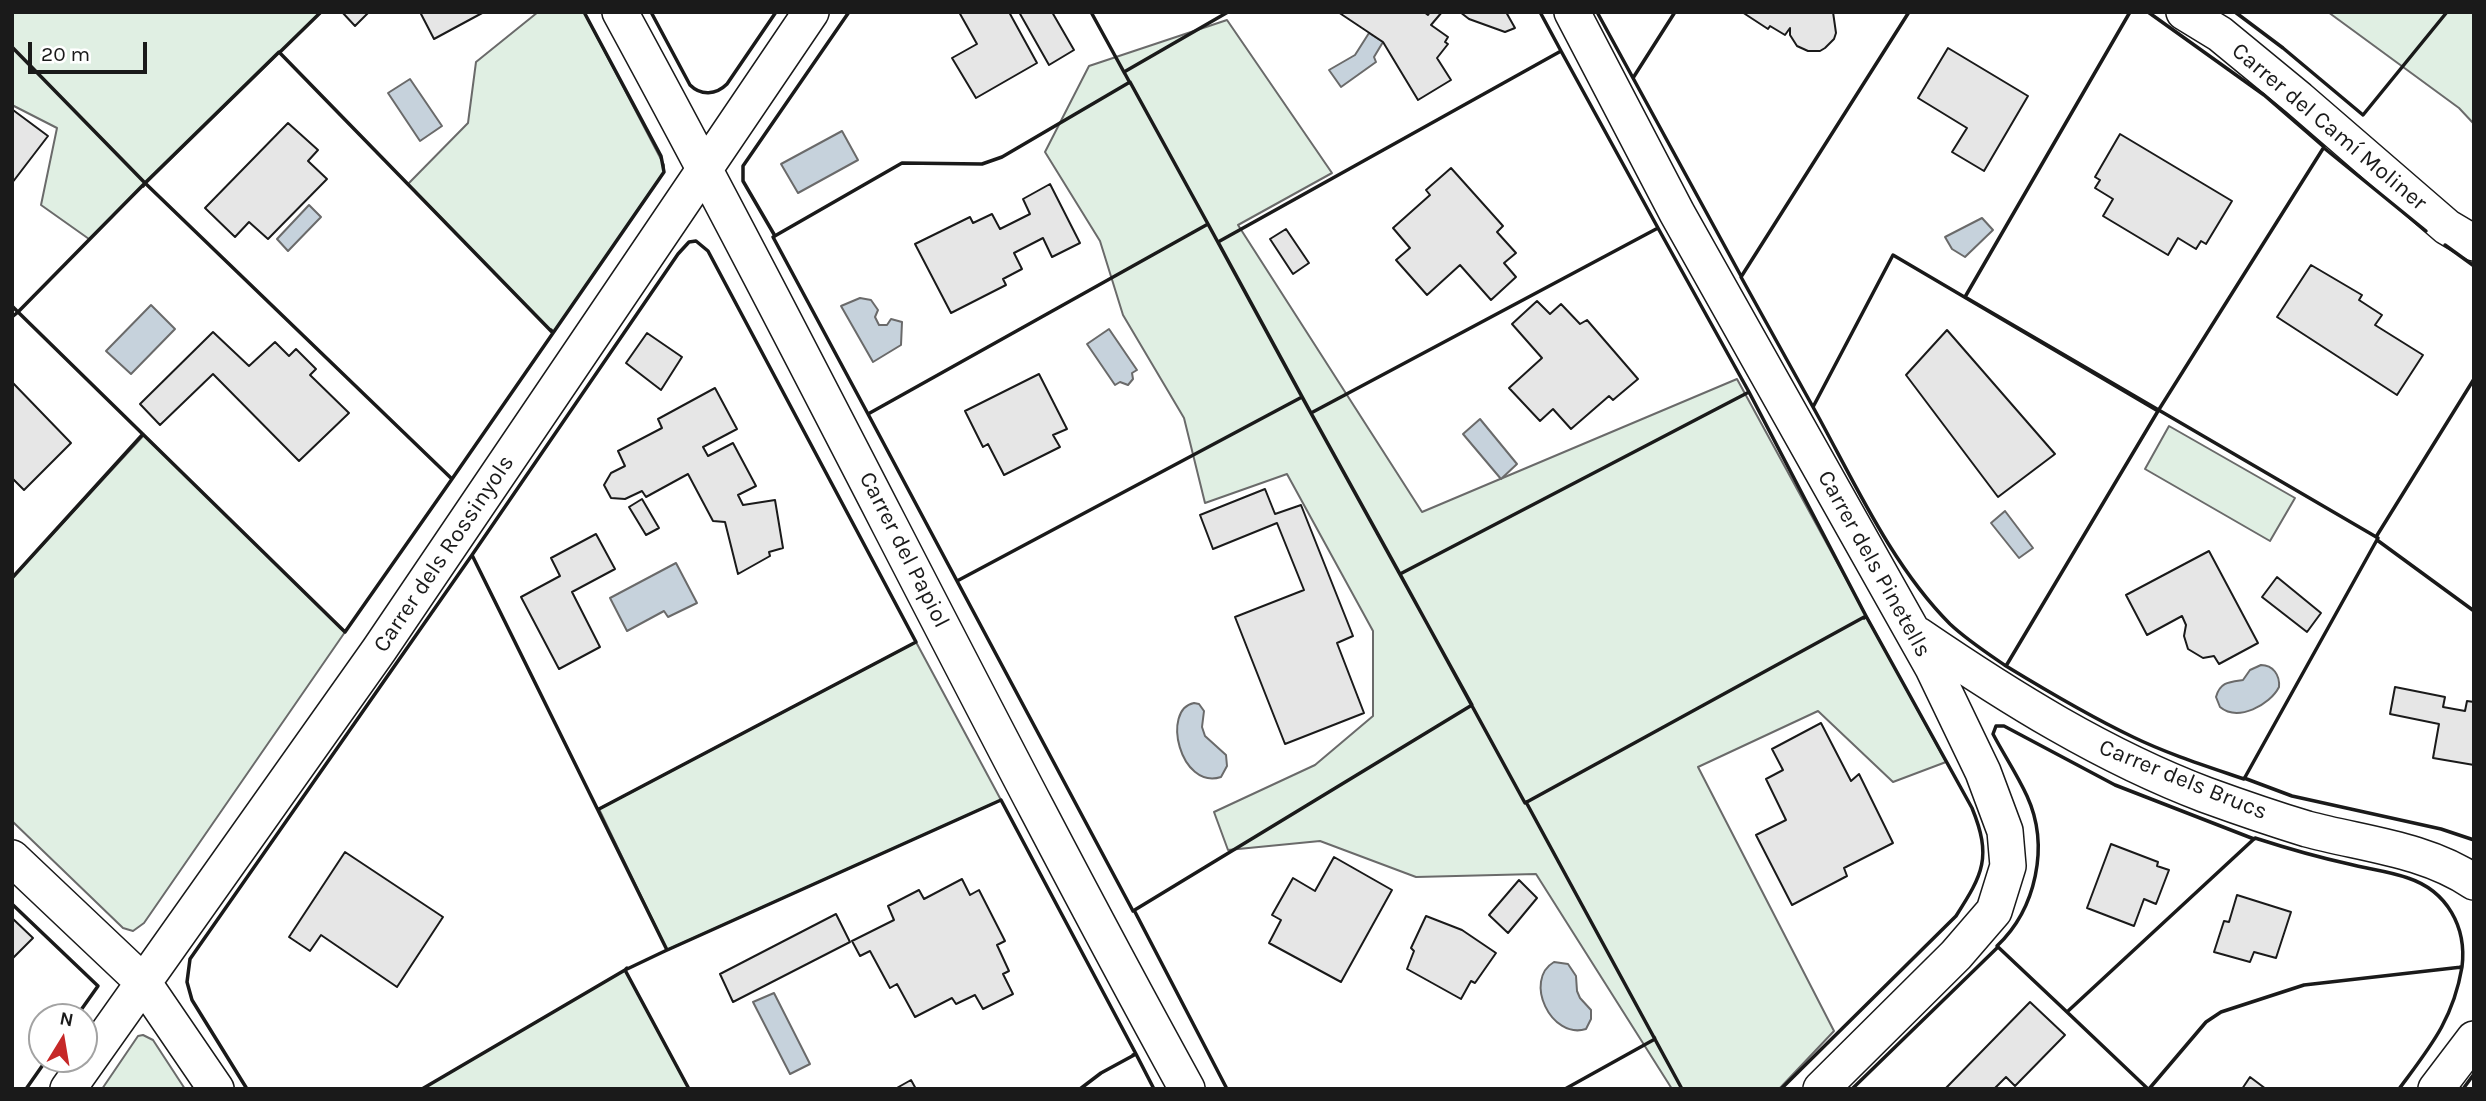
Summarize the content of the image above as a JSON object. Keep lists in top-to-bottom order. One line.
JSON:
{"streets":{"street":["Carrer del Camí Moliner","Carrer del Papiol","Carrer dels Rossinyols","Carrer dels Pinetells","Carrer dels Brucs"]},"crossings":[["Carrer del Papiol","Carrer dels Rossinyols"],["Carrer dels Pinetells","Carrer dels Brucs"]],"scale_bar":"20 m","north":"top"}
